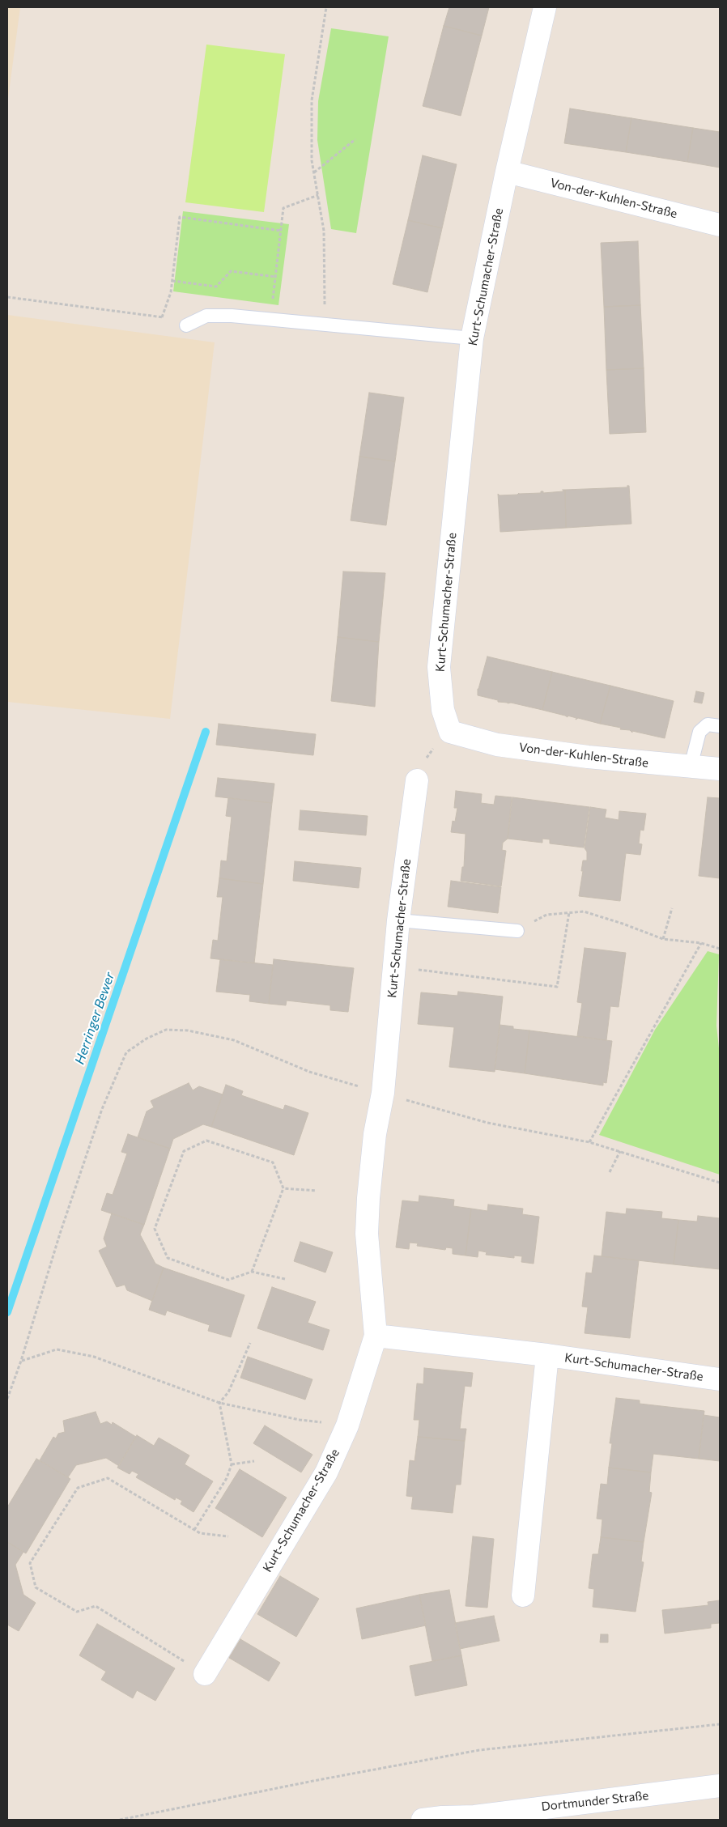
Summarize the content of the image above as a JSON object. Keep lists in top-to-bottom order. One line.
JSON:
{"streets":{"street":["Von-der-Kuhlen-Straße","Kurt-Schumacher-Straße","Dortmunder Straße"]},"crossings":[["Von-der-Kuhlen-Straße","Kurt-Schumacher-Straße"]],"water":["Herringer Bewer"]}
